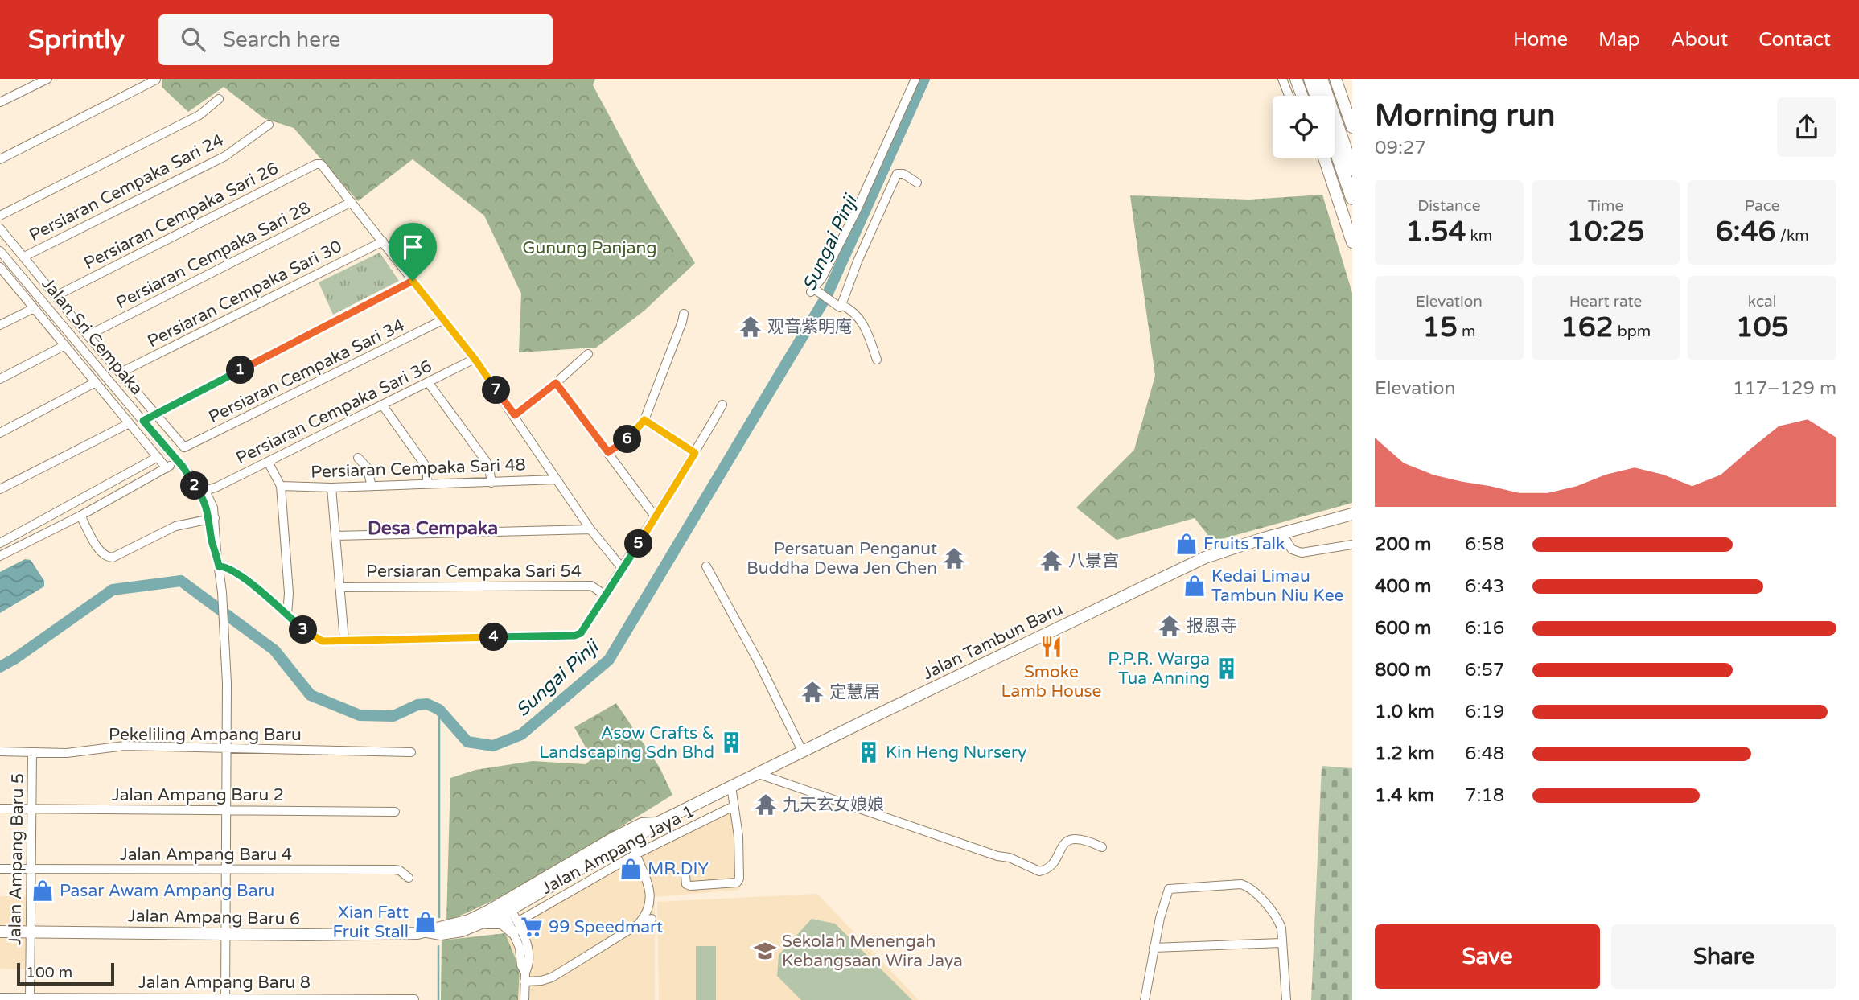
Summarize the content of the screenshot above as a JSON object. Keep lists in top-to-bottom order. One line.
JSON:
{"streets":{"main road":["Jalan Tambun Baru","Jalan Ampang Baru 6"],"street":["Persiaran Cempaka Sari 24","Persiaran Cempaka Sari 26","Persiaran Cempaka Sari 28","Persiaran Cempaka Sari 30","Jalan Sri Cempaka","Persiaran Cempaka Sari 34","Persiaran Cempaka Sari 36","Persiaran Cempaka Sari 48","Persiaran Cempaka Sari 54","Pekeliling Ampang Baru","Jalan Ampang Baru 2","Jalan Ampang Jaya 1","Jalan Ampang Baru 4","Jalan Ampang Baru 5","Jalan Ampang Baru 8"]},"crossings":[["Persiaran Cempaka Sari 26","Persiaran Cempaka Sari 28"],["Jalan Sri Cempaka","Persiaran Cempaka Sari 36"],["Jalan Sri Cempaka","Pekeliling Ampang Baru"],["Jalan Sri Cempaka","Jalan Ampang Baru 2"],["Jalan Sri Cempaka","Jalan Ampang Baru 4"],["Jalan Sri Cempaka","Jalan Ampang Baru 6"],["Jalan Sri Cempaka","Jalan Ampang Baru 8"],["Jalan Tambun Baru","Jalan Ampang Baru 6"],["Pekeliling Ampang Baru","Jalan Ampang Baru 5"],["Jalan Ampang Baru 2","Jalan Ampang Baru 5"],["Jalan Ampang Baru 4","Jalan Ampang Baru 5"],["Jalan Ampang Baru 5","Jalan Ampang Baru 6"],["Jalan Ampang Baru 5","Jalan Ampang Baru 8"]],"districts":["Desa Cempaka"],"water":["Sungai Pinji"],"parks":["Gunung Panjang"],"places":{"temple":["观音紫明庵","Persatuan Penganut Buddha Dewa Jen Chen","八景宫","报恩寺","定慧居","九天玄女娘娘"],"shop":["Fruits Talk","Kedai Limau Tambun Niu Kee","MR.DIY","Pasar Awam Ampang Baru","Xian Fatt Fruit Stall"],"restaurant":["Smoke Lamb House"],"building":["P.P.R. Warga Tua Anning","Asow Crafts & Landscaping Sdn Bhd","Kin Heng Nursery"],"supermarket":["99 Speedmart"],"school or university":["Sekolah Menengah Kebangsaan Wira Jaya"]},"scale_bar":"100 m","page":{"header":"Sprintly","search":"Search here","nav":["Home","Map","About","Contact"],"heading":["Morning run","09:27"],"stats":[["Distance","1.54 km"],["Time","10:25"],["Pace","6:46 /km"],["Elevation","15 m"],["Heart rate","162 bpm"],["kcal","105"]],"pins":["1","7","6","2","5","3","4"],"chart":["Elevation","117–129 m"],"list":[{"name":"200 m","note":"6:58"},{"name":"400 m","note":"6:43"},{"name":"600 m","note":"6:16"},{"name":"800 m","note":"6:57"},{"name":"1.0 km","note":"6:19"},{"name":"1.2 km","note":"6:48"},{"name":"1.4 km","note":"7:18"}],"buttons":["Save","Share"],"scale":"100 m"}}
